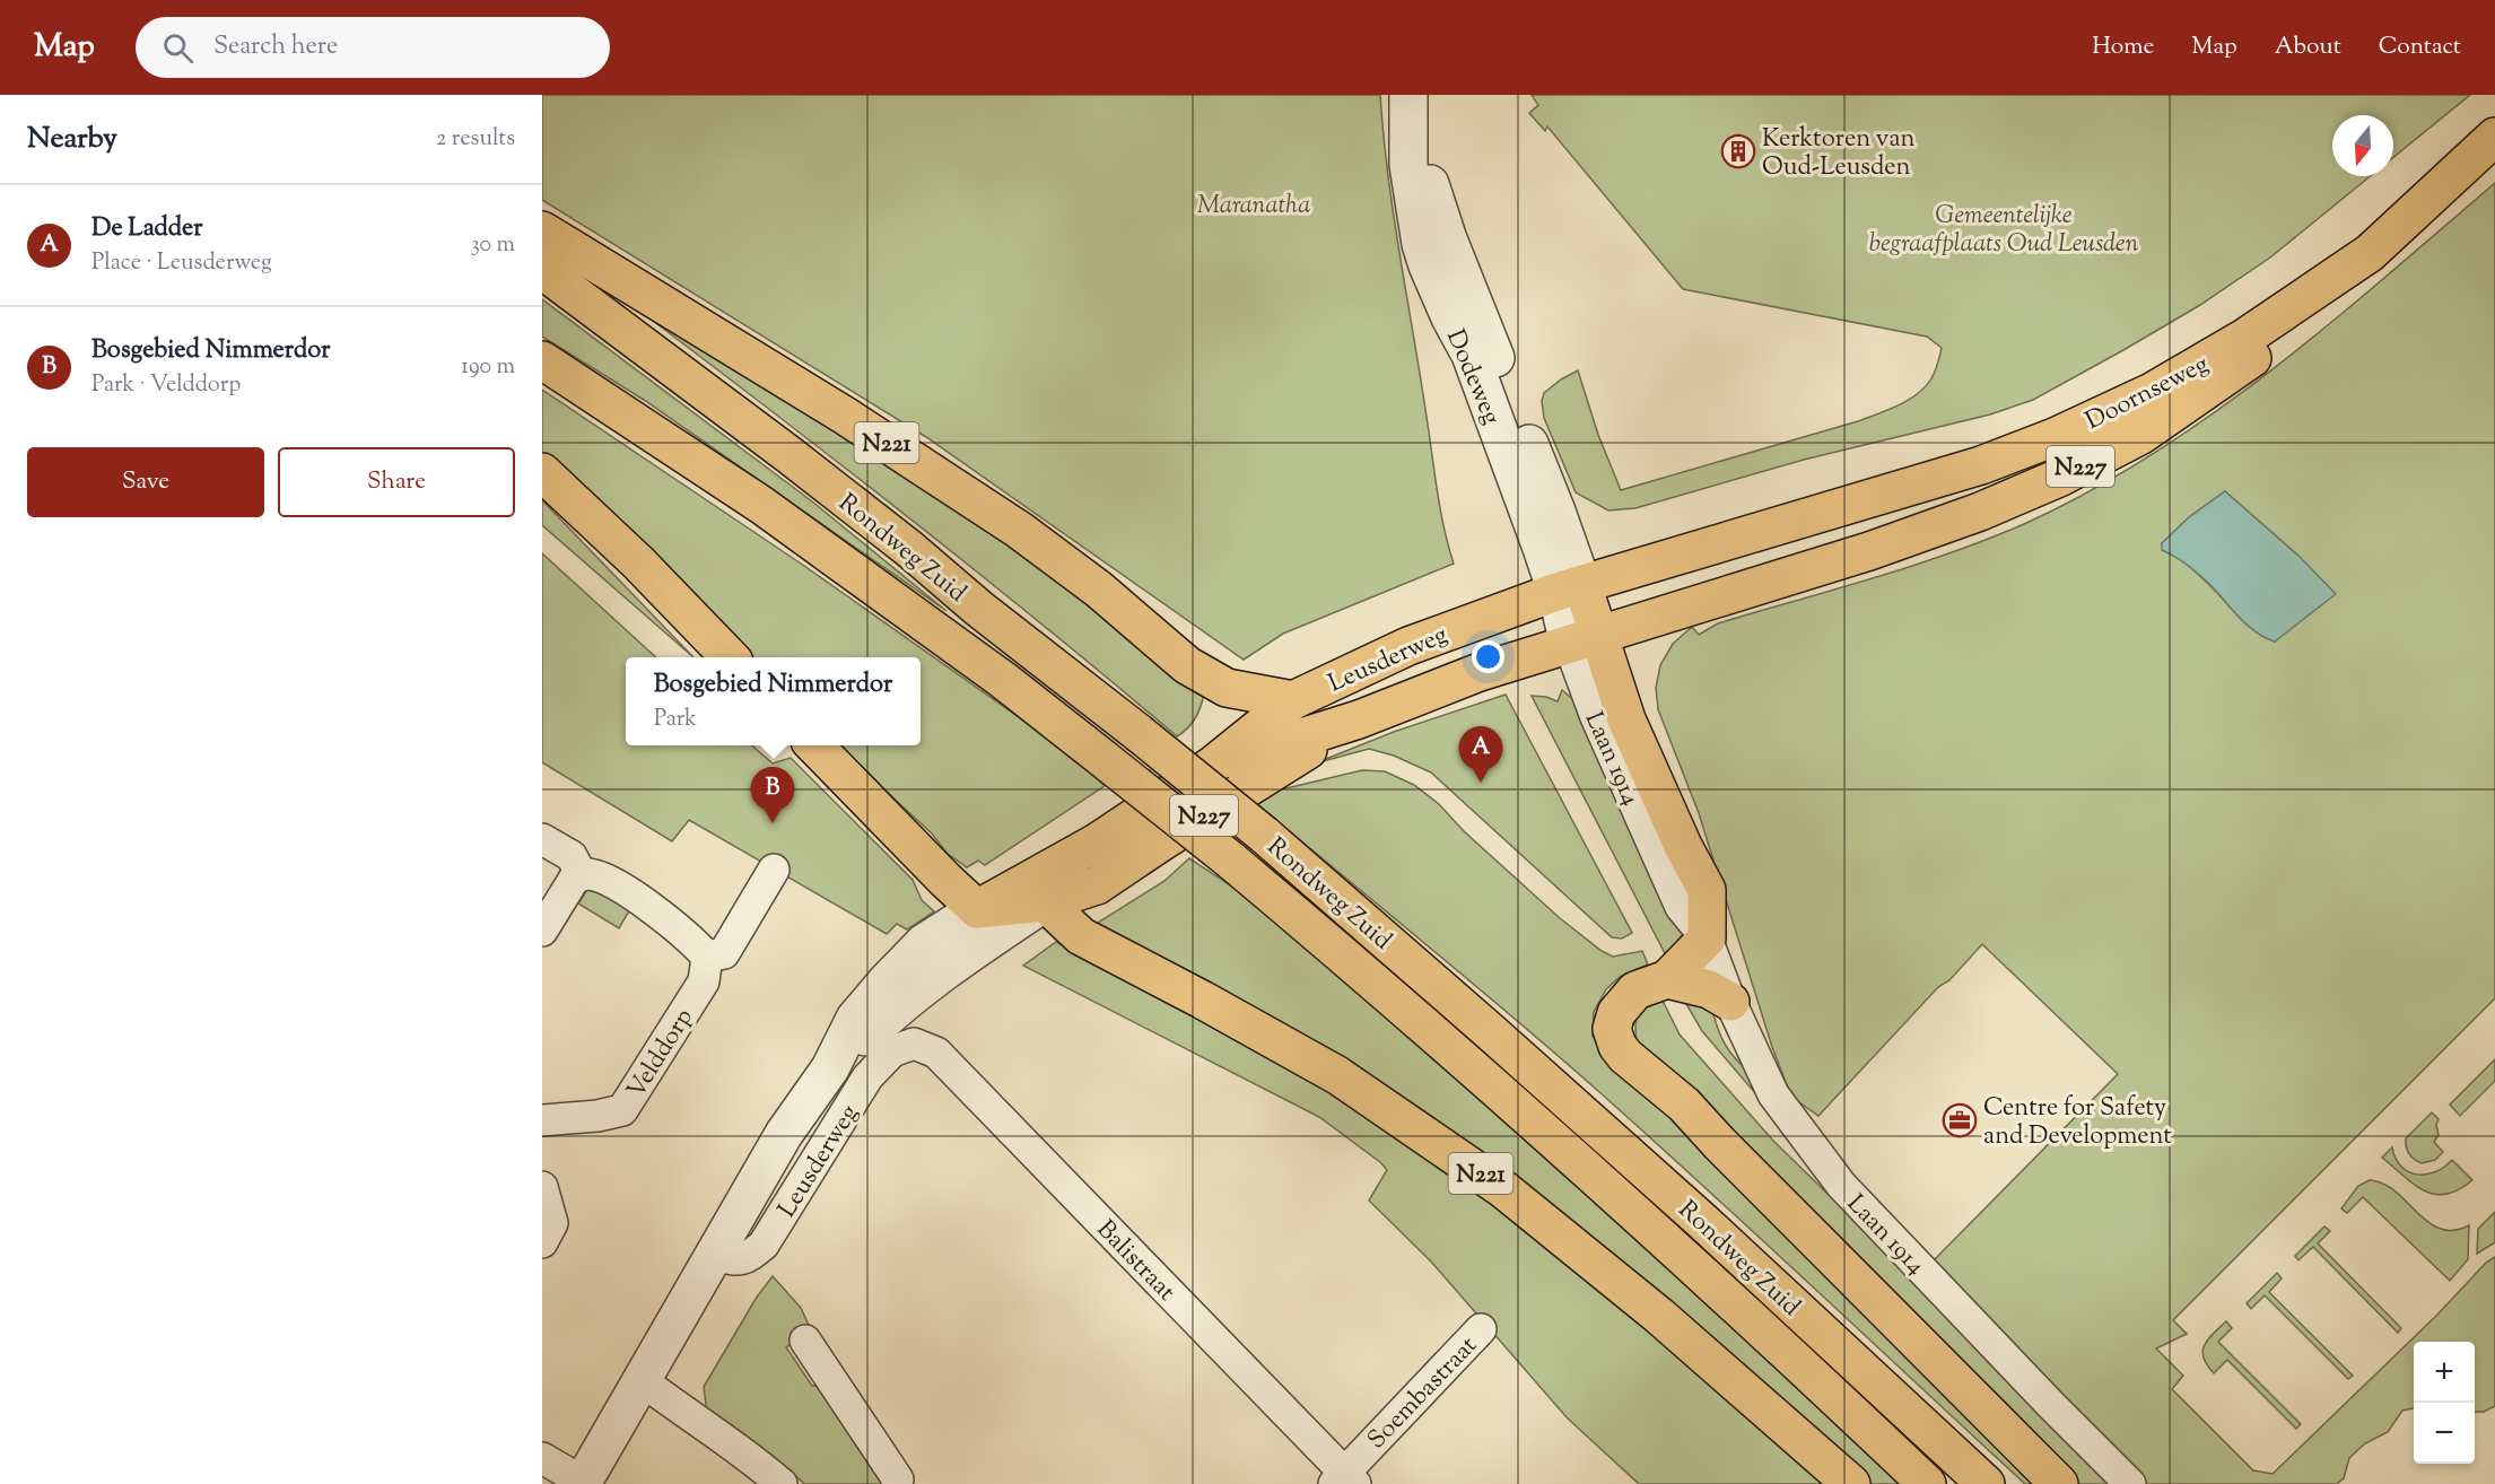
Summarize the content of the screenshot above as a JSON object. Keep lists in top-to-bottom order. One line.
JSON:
{"streets":{"main road":["Doornseweg","N221","N227","Rondweg Zuid","Leusderweg","Laan 1914"],"street":["Dodeweg","Velddorp","Balistraat","Soembastraat"]},"crossings":[["Dodeweg","Doornseweg"],["Dodeweg","Leusderweg"],["Dodeweg","Laan 1914"],["Doornseweg","Leusderweg"],["Doornseweg","Laan 1914"],["N221","Leusderweg"],["Leusderweg","Laan 1914"],["Leusderweg","Balistraat"],["Balistraat","Soembastraat"]],"parks":["Maranatha","Gemeentelijke begraafplaats Oud Leusden"],"places":{"building":["Kerktoren van Oud-Leusden"],"office":["Centre for Safety and Development"]},"north":"bottom","page":{"header":"Map","search":"Search here","nav":["Home","Map","About","Contact"],"heading":["Nearby","2 results"],"list":[{"mark":"A","name":"De Ladder","note":"Place · Leusderweg","value":"30 m"},{"mark":"B","name":"Bosgebied Nimmerdor","note":"Park · Velddorp","value":"190 m"}],"buttons":["Save","Share"],"popup":["Bosgebied Nimmerdor","Park"],"pins":["A","B"],"map_buttons":["+","−"]}}
